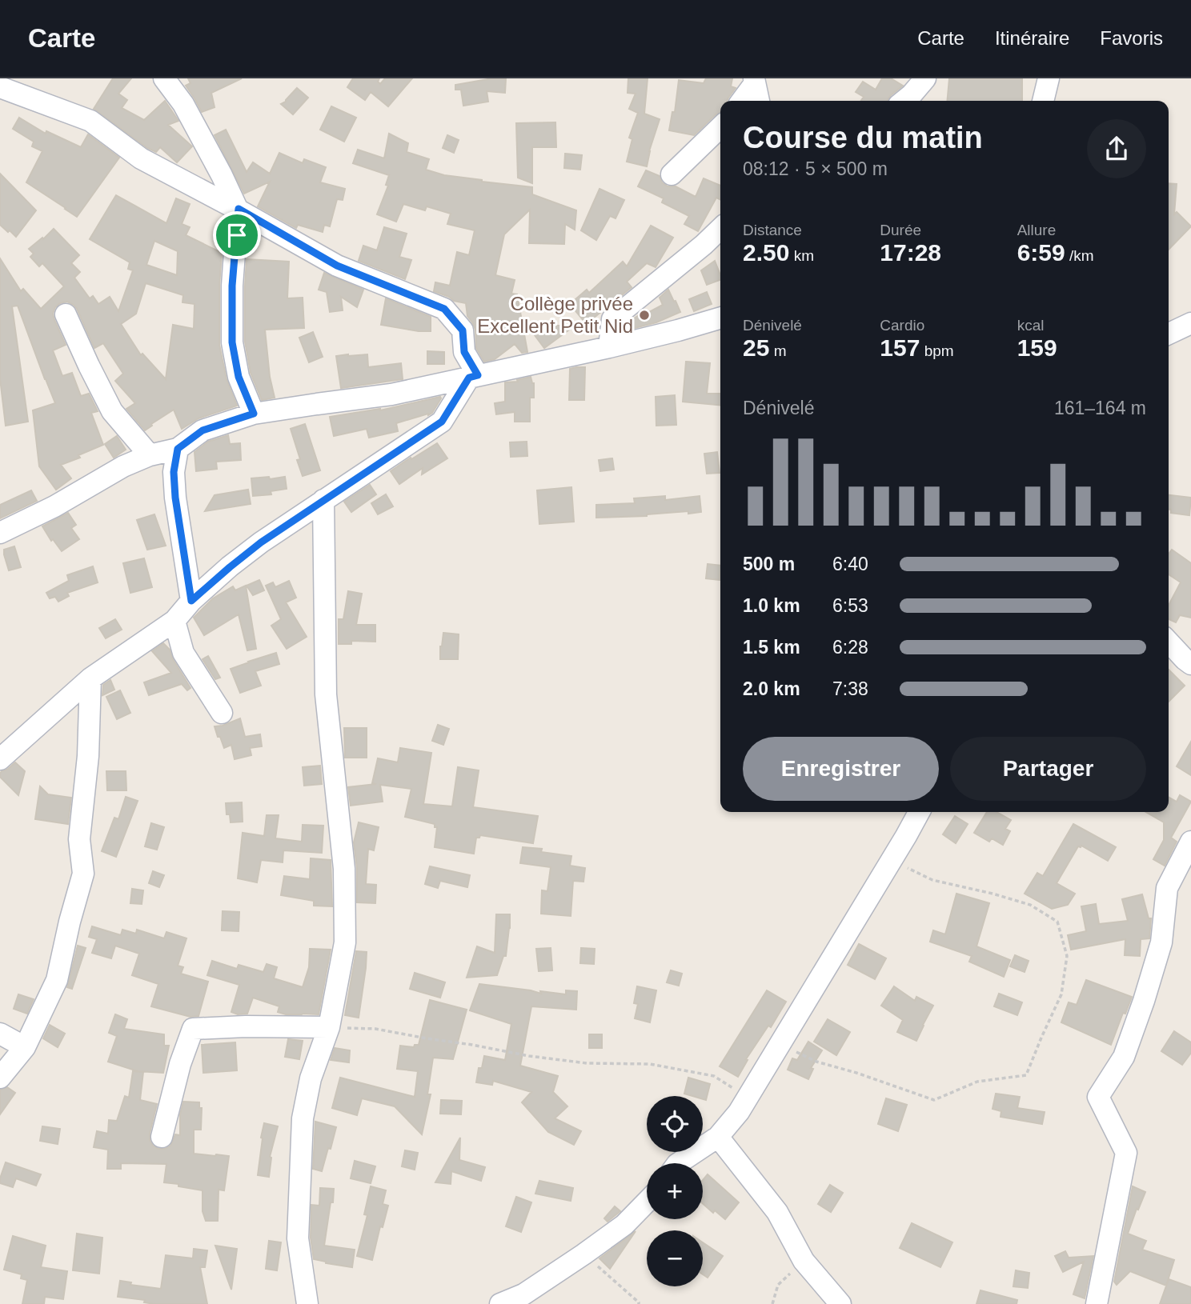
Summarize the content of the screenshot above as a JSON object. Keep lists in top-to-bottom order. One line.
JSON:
{"places":["Collège privée Excellent Petit Nid"],"page":{"header":"Carte","nav":["Carte","Itinéraire","Favoris"],"heading":["Course du matin","08:12 · 5 × 500 m"],"stats":[["Distance","2.50 km"],["Durée","17:28"],["Allure","6:59 /km"],["Dénivelé","25 m"],["Cardio","157 bpm"],["kcal","159"]],"chart":["Dénivelé","161–164 m"],"list":[{"name":"500 m","note":"6:40"},{"name":"1.0 km","note":"6:53"},{"name":"1.5 km","note":"6:28"},{"name":"2.0 km","note":"7:38"}],"buttons":["Enregistrer","Partager"],"map_buttons":["+","−"]}}
